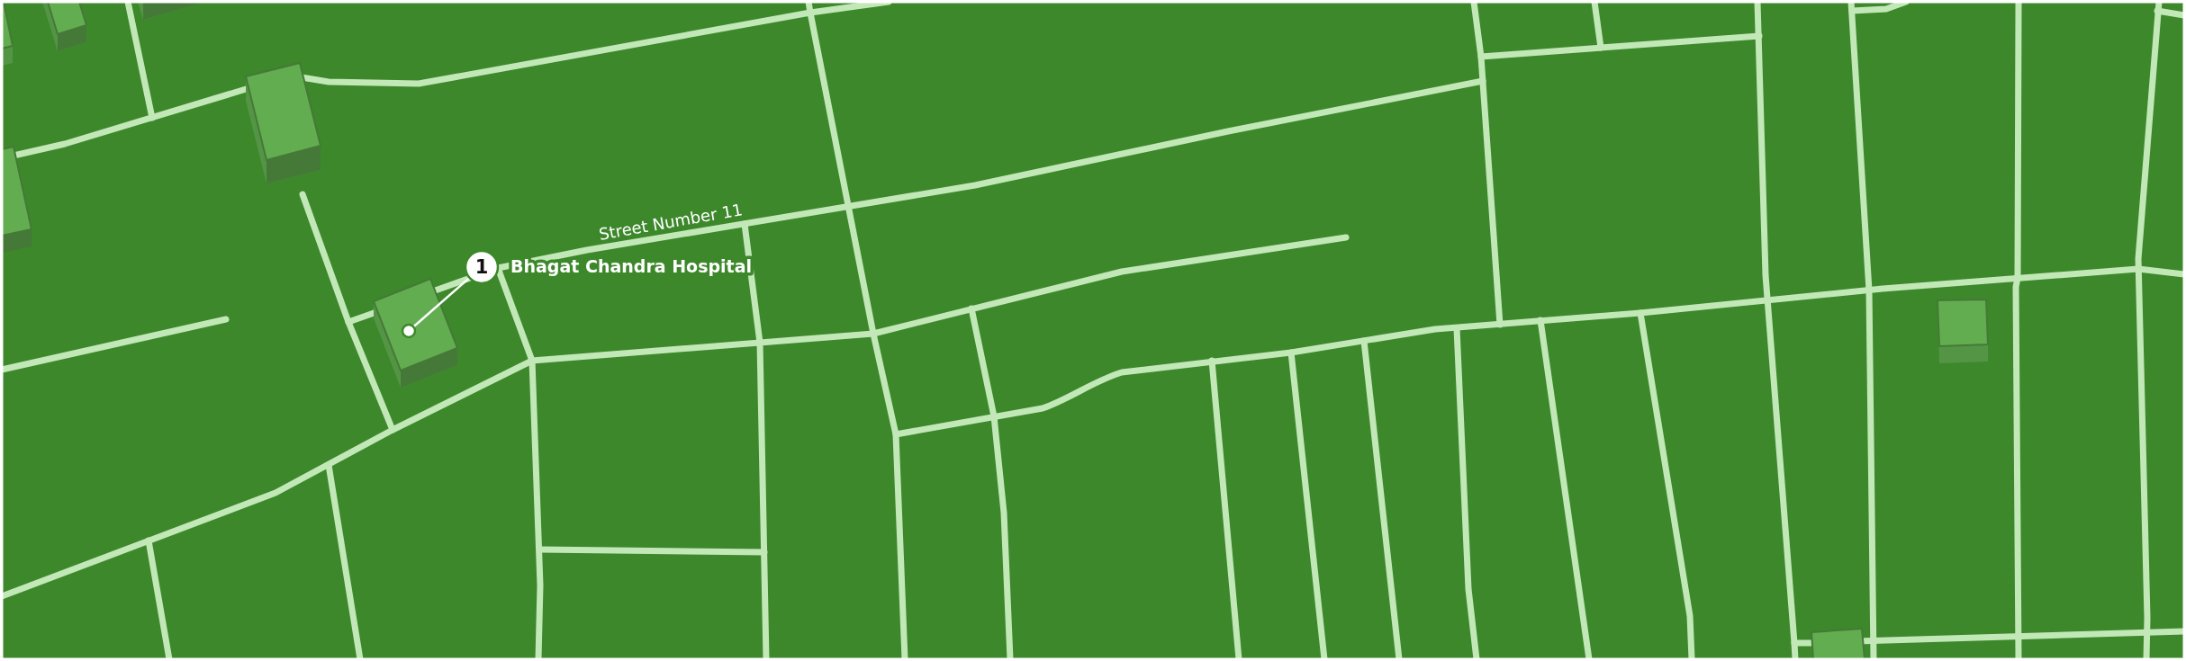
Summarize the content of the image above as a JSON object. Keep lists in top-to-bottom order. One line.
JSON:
{"streets":{"street":["Street Number 11"]},"places":["Bhagat Chandra Hospital"]}
